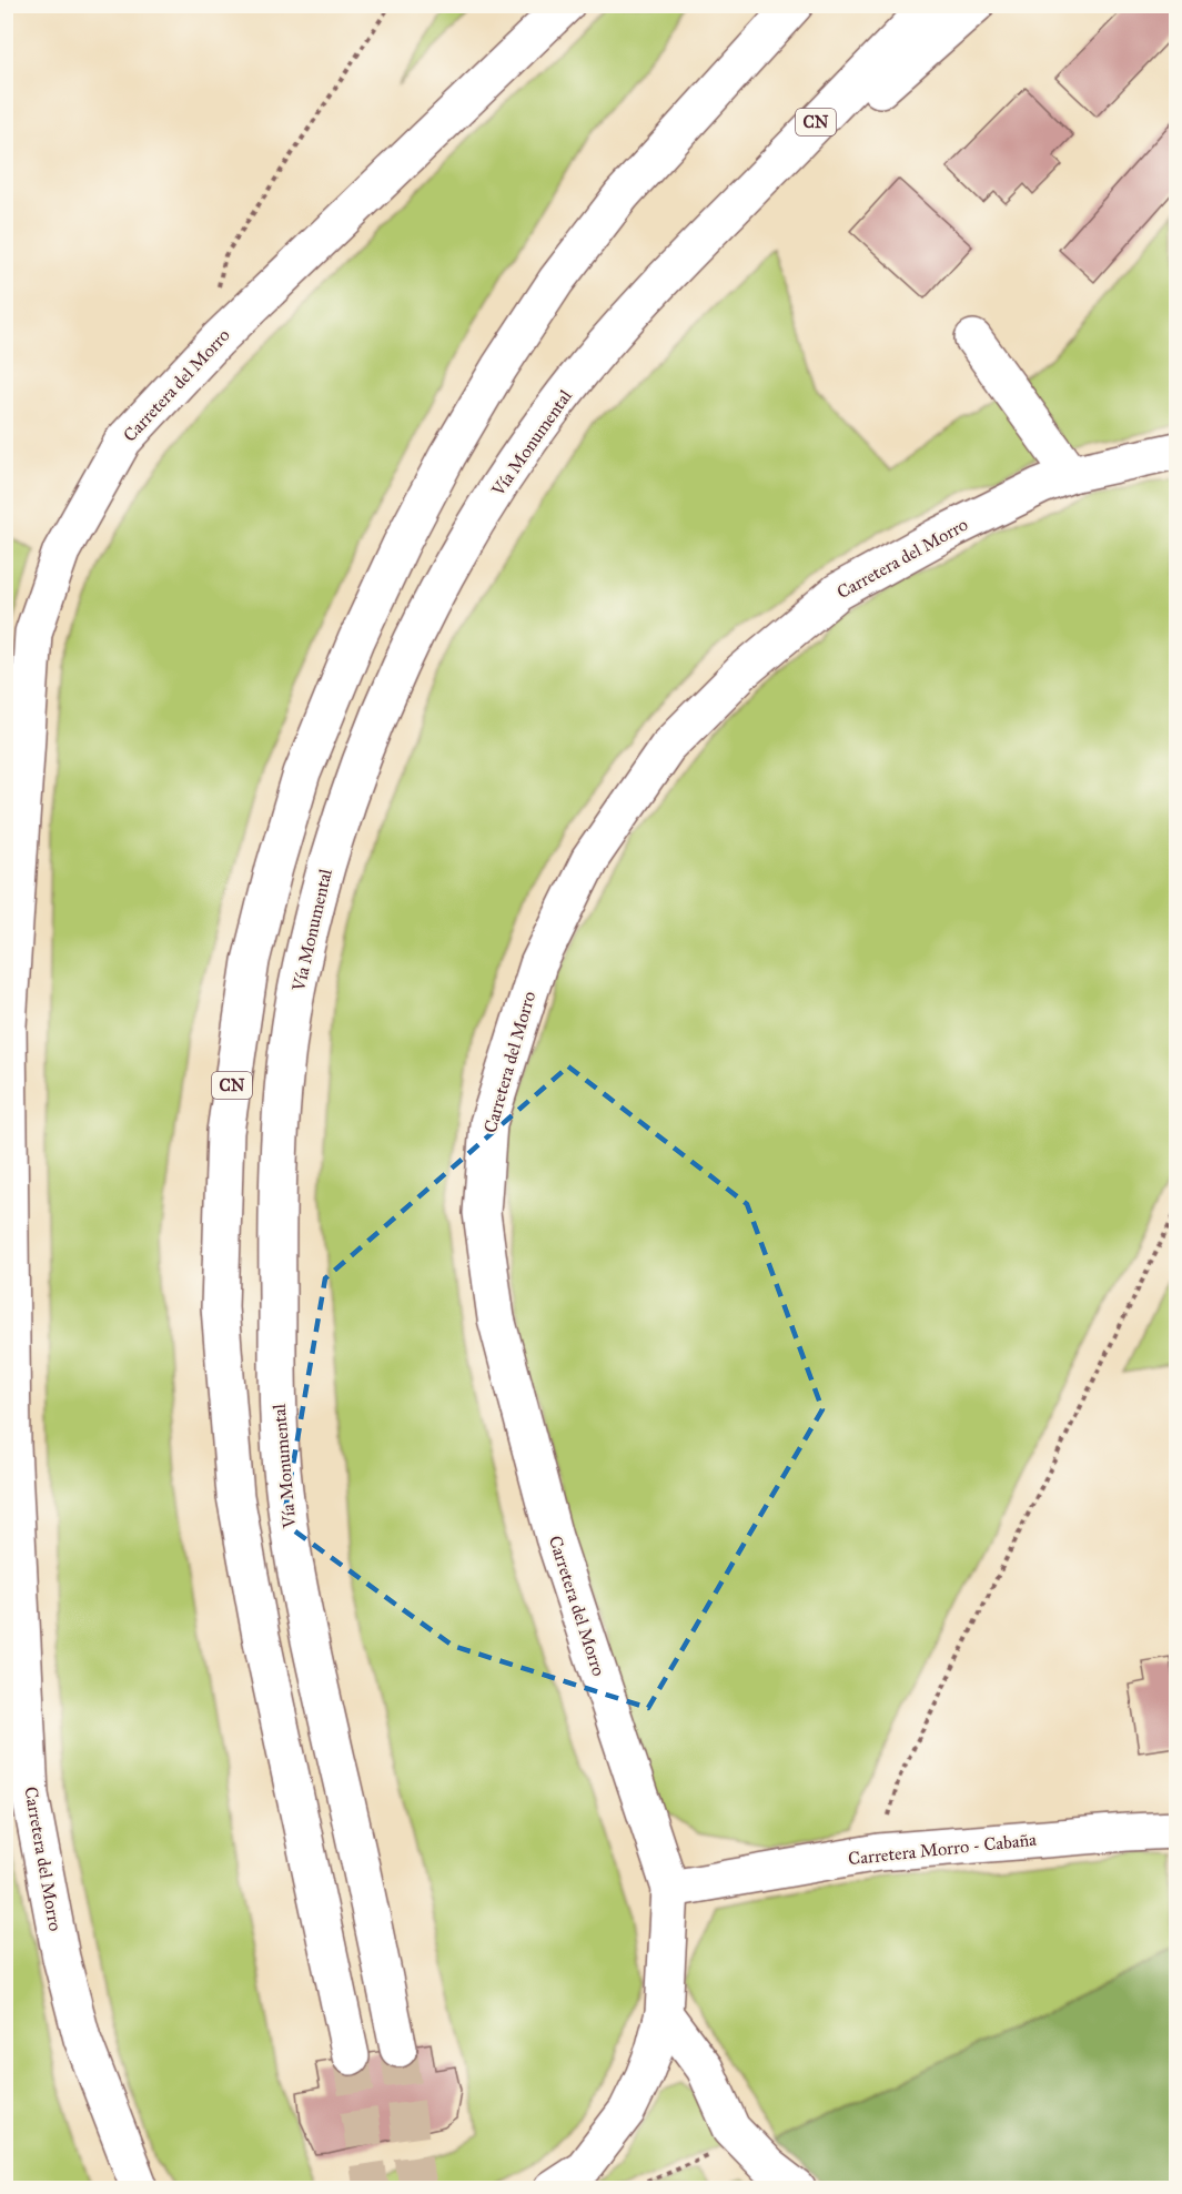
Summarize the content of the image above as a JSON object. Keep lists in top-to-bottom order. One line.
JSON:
{"streets":{"main road":["CN","Carretera del Morro","Vía Monumental","Carretera Morro - Cabaña"]},"crossings":[["Carretera del Morro","Carretera Morro - Cabaña"]]}
